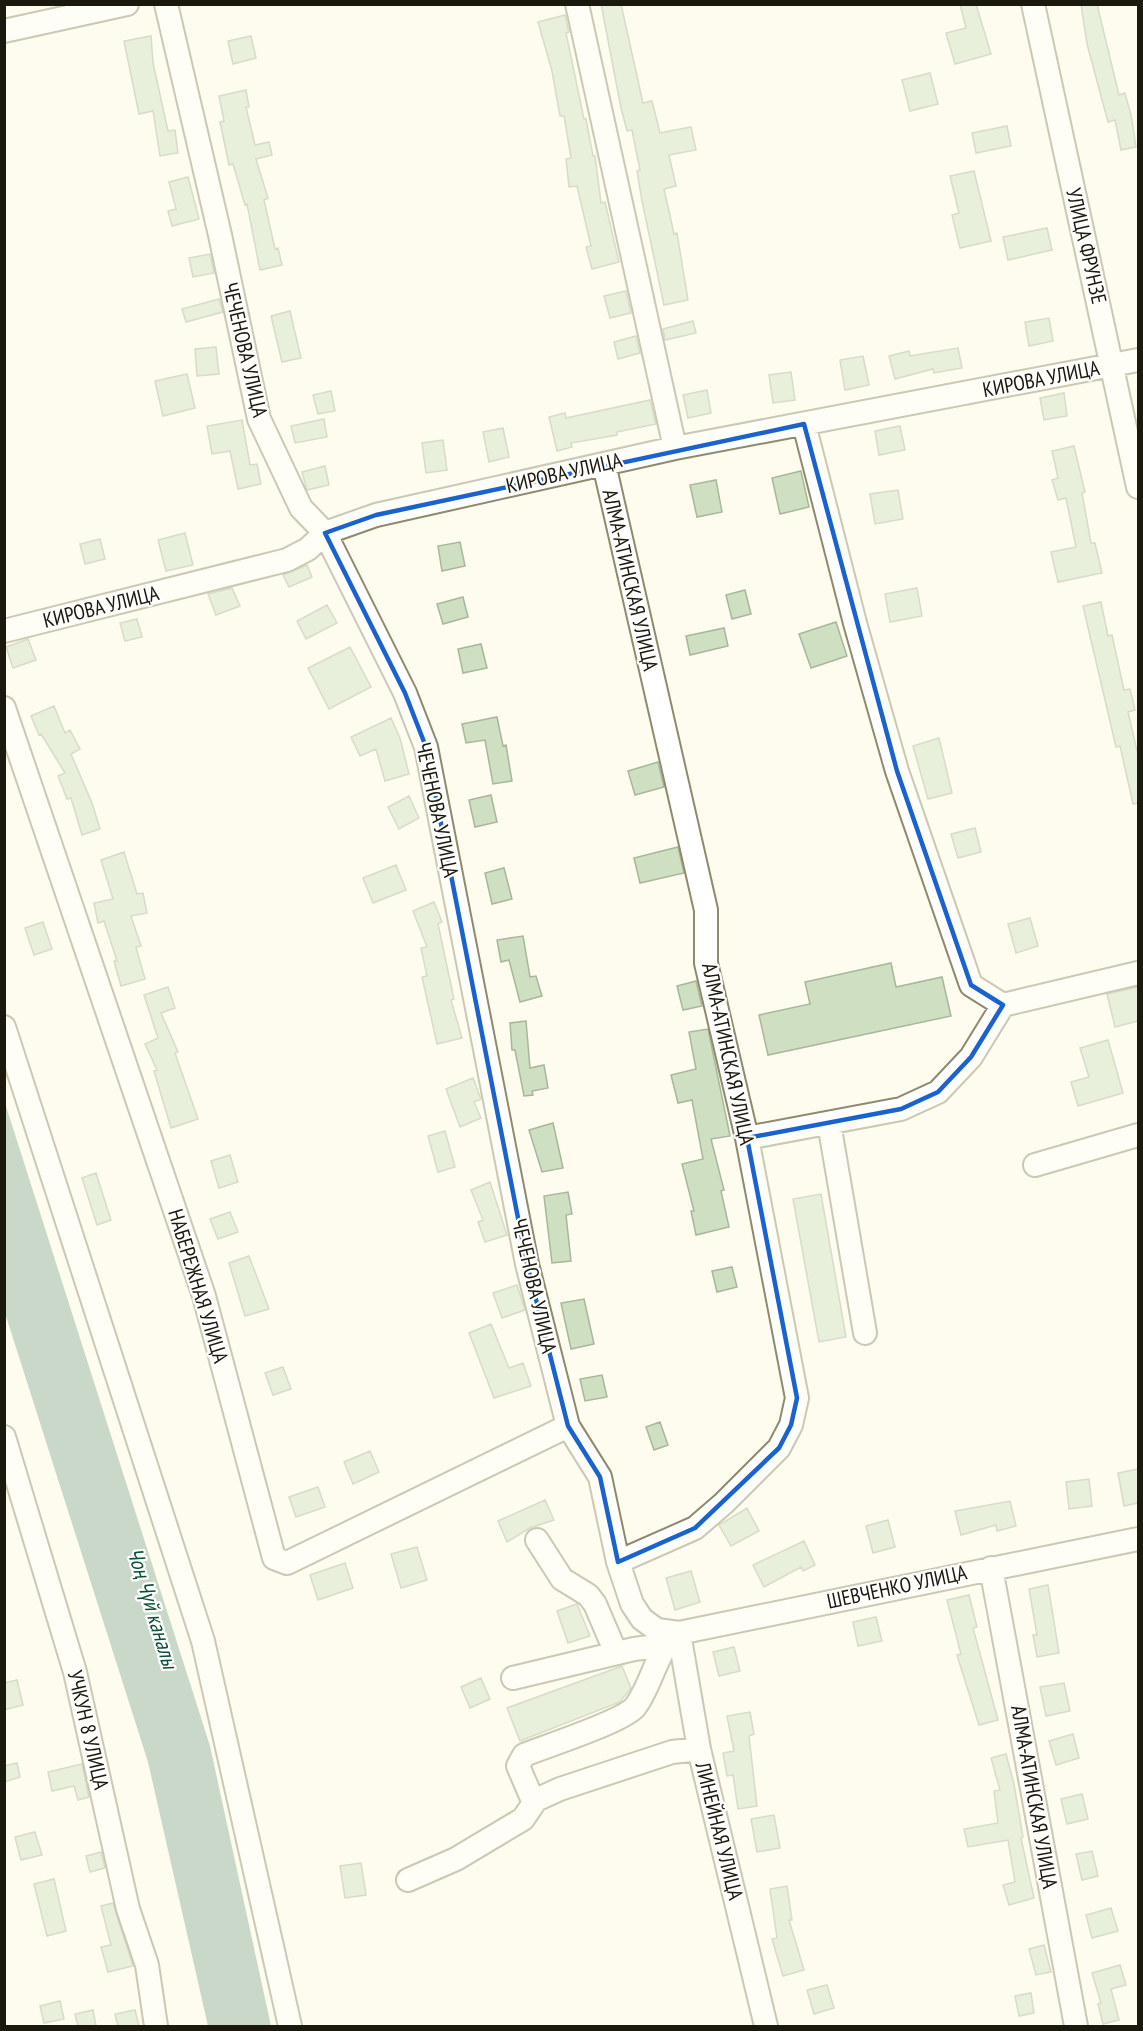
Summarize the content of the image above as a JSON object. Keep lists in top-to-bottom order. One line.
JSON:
{"streets":{"street":["УЛИЦА ФРУНЗЕ","ЧЕЧЕНОВА УЛИЦА","КИРОВА УЛИЦА","АЛМА-АТИНСКАЯ УЛИЦА","НАБЕРЕЖНАЯ УЛИЦА","ШЕВЧЕНКО УЛИЦА","УЧКУН 8 УЛИЦА","ЛИНЕЙНАЯ УЛИЦА"]},"crossings":[["УЛИЦА ФРУНЗЕ","КИРОВА УЛИЦА"],["ЧЕЧЕНОВА УЛИЦА","КИРОВА УЛИЦА"],["ЧЕЧЕНОВА УЛИЦА","АЛМА-АТИНСКАЯ УЛИЦА"],["ЧЕЧЕНОВА УЛИЦА","НАБЕРЕЖНАЯ УЛИЦА"],["ЧЕЧЕНОВА УЛИЦА","ШЕВЧЕНКО УЛИЦА"],["ЧЕЧЕНОВА УЛИЦА","ЛИНЕЙНАЯ УЛИЦА"],["КИРОВА УЛИЦА","АЛМА-АТИНСКАЯ УЛИЦА"],["АЛМА-АТИНСКАЯ УЛИЦА","ШЕВЧЕНКО УЛИЦА"],["ШЕВЧЕНКО УЛИЦА","ЛИНЕЙНАЯ УЛИЦА"]],"water":["Чоң Чүй каналы"]}
